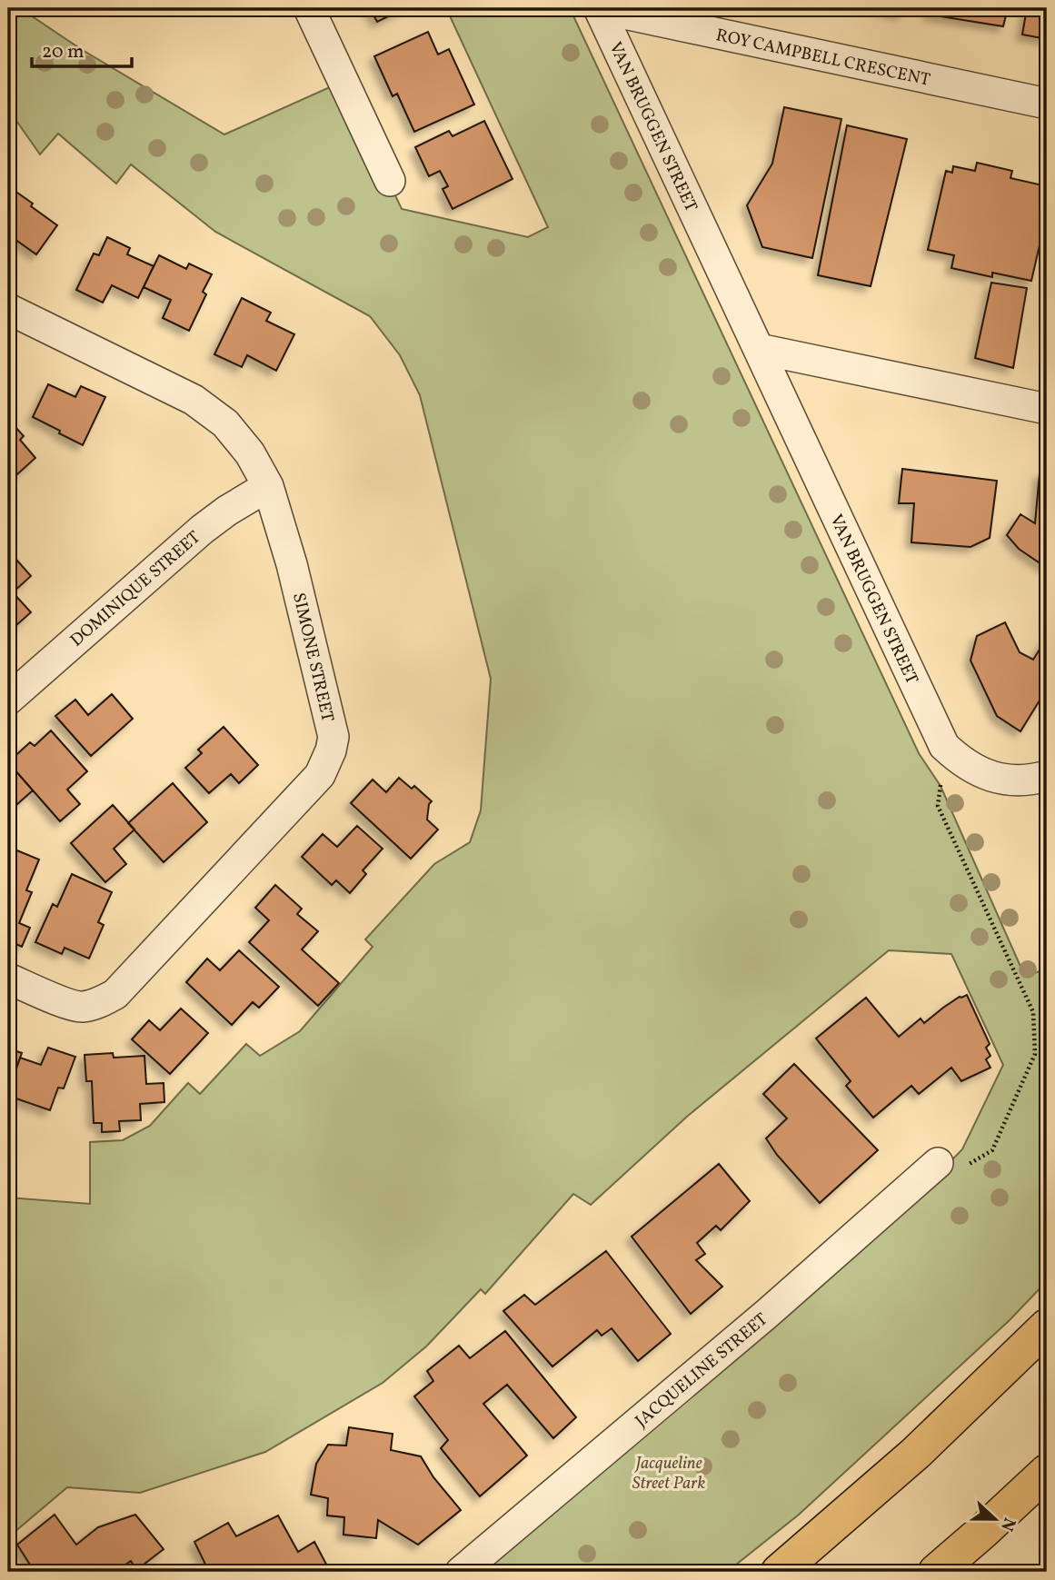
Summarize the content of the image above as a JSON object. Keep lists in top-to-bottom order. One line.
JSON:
{"streets":{"street":["ROY CAMPBELL CRESCENT","VAN BRUGGEN STREET","DOMINIQUE STREET","SIMONE STREET","JACQUELINE STREET"]},"crossings":[["ROY CAMPBELL CRESCENT","VAN BRUGGEN STREET"],["DOMINIQUE STREET","SIMONE STREET"]],"parks":["Jacqueline Street Park"],"scale_bar":"20 m","north":"right"}
